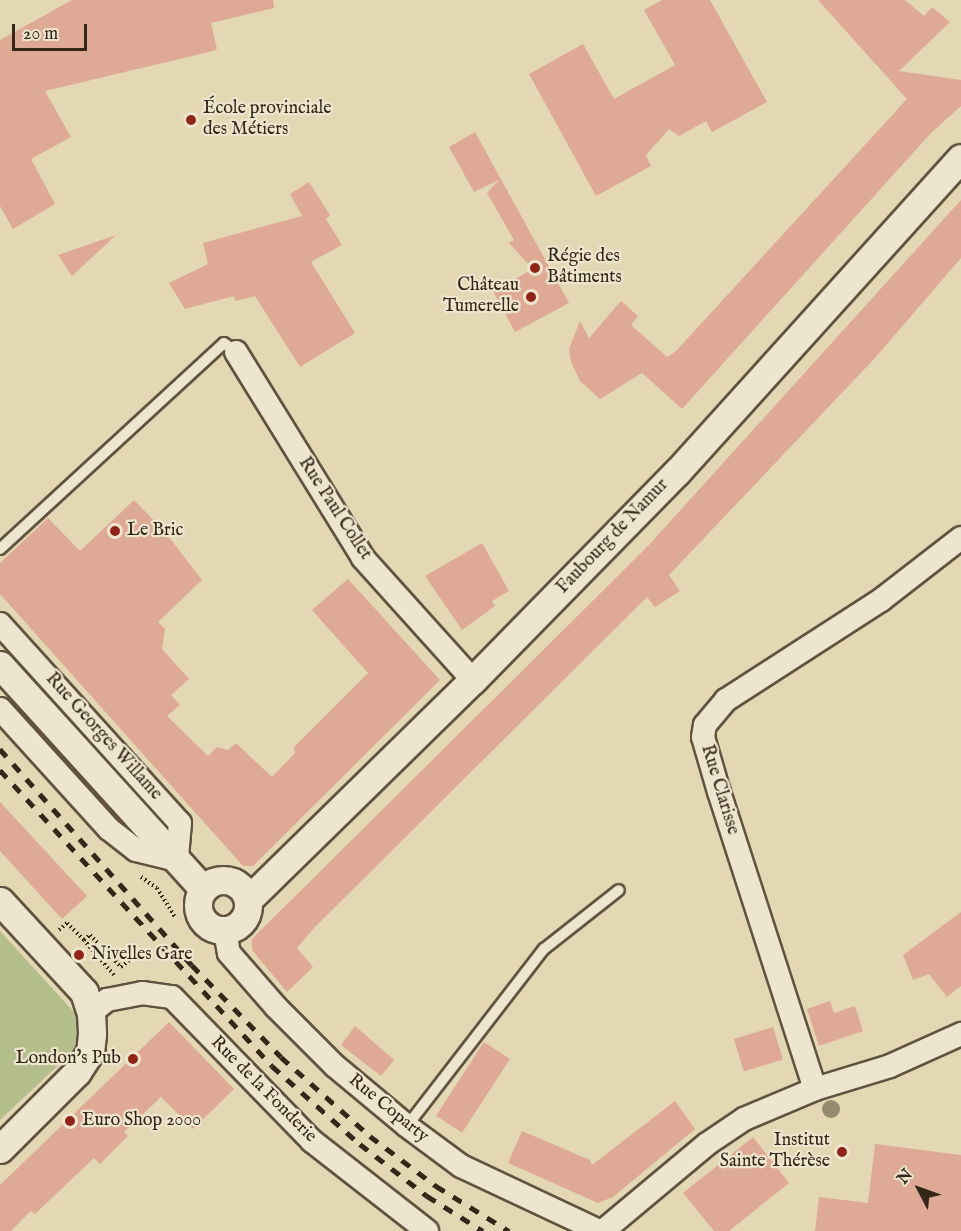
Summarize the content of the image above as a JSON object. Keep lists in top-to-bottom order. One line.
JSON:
{"streets":{"street":["Rue Paul Collet","Faubourg de Namur","Rue Georges Willame","Rue Clarisse","Rue de la Fonderie","Rue Coparty"]},"crossings":[["Rue Paul Collet","Faubourg de Namur"],["Faubourg de Namur","Rue Georges Willame"],["Faubourg de Namur","Rue Coparty"],["Rue Georges Willame","Rue Coparty"]],"places":["École provinciale des Métiers","Régie des Bâtiments","Château Tumerelle","Le Bric","Nivelles Gare","London's Pub","Euro Shop 2000","Institut Sainte Thérèse"],"scale_bar":"20 m","north":"top left"}
